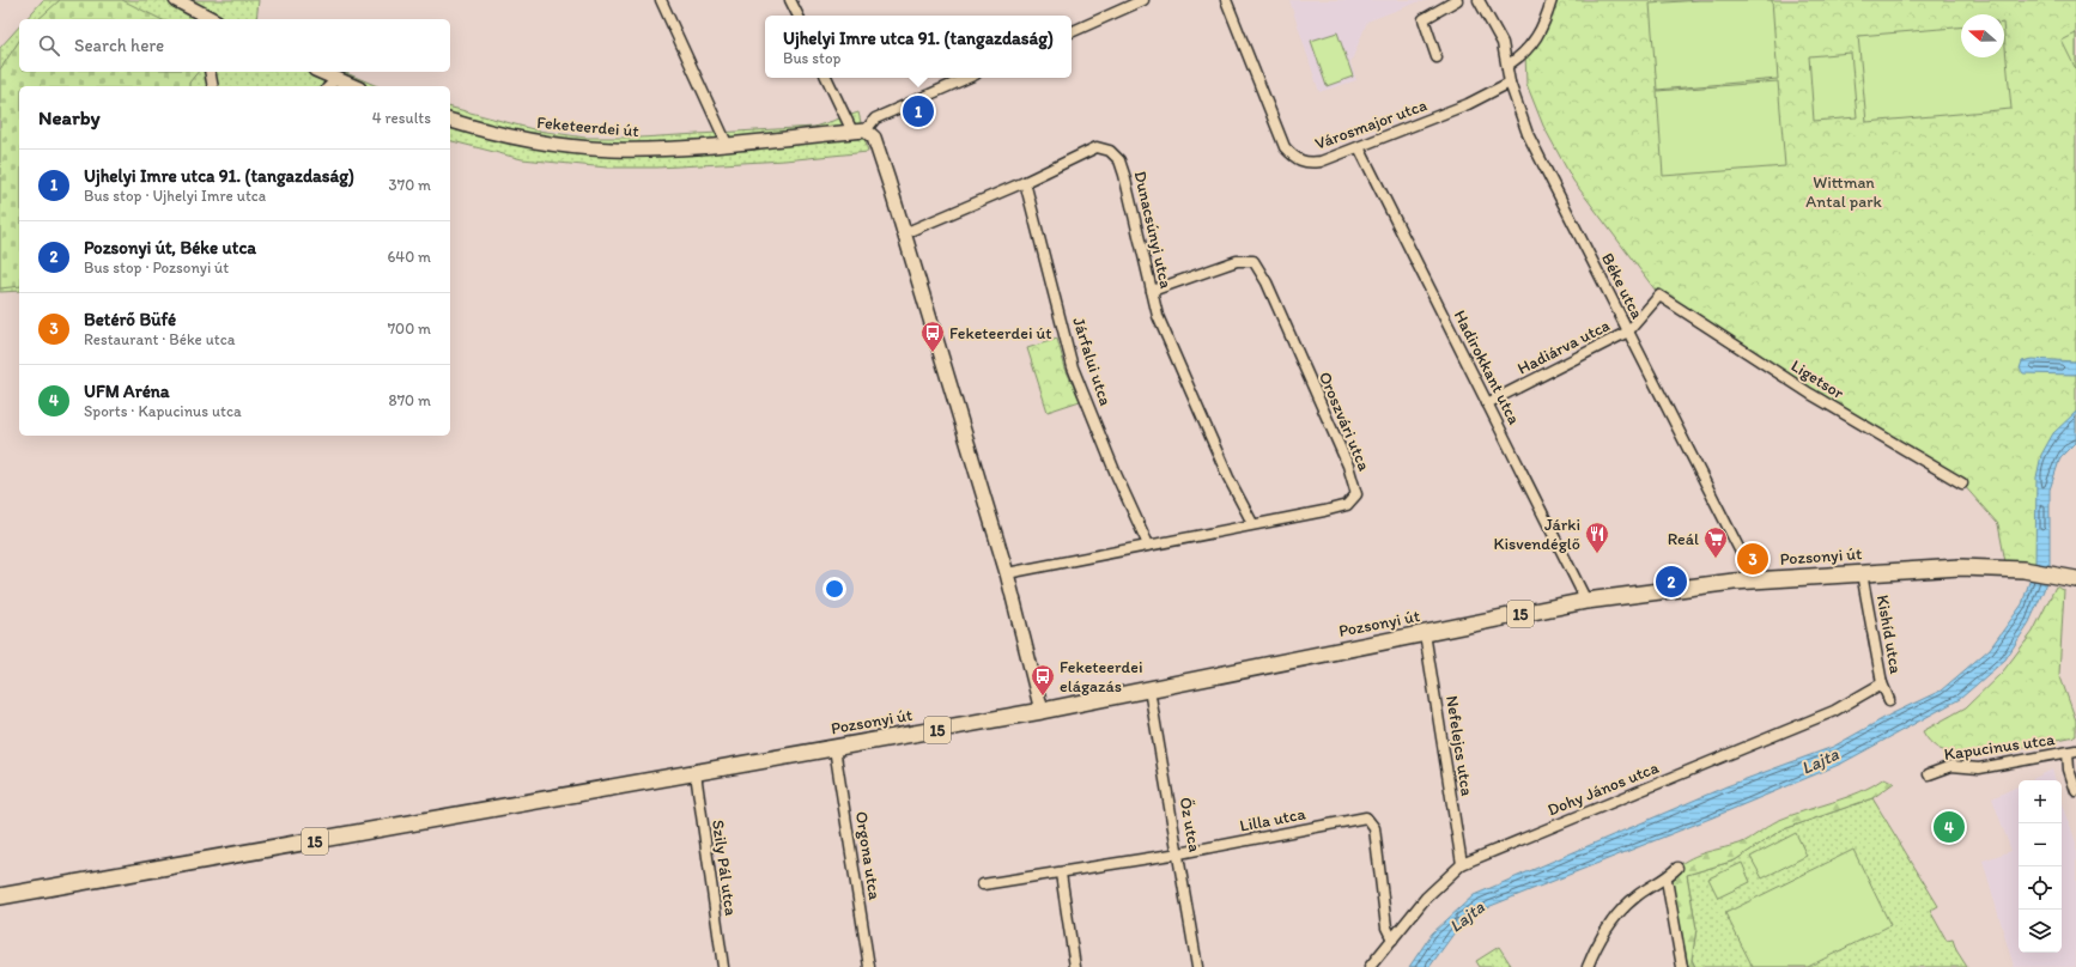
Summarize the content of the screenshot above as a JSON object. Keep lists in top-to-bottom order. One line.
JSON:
{"streets":{"main road":["Feketeerdei út","Pozsonyi út","15"],"street":["Városmajor utca","Dunacsúnyi utca","Béke utca","Hadiárva utca","Járfalui utca","Hadirokkant utca","Ligetsor","Oroszvári utca","Kishíd utca","Nefelejcs utca","Kapucinus utca","Dohy János utca","Lilla utca","Őz utca","Orgona utca","Szily Pál utca"]},"crossings":[["Városmajor utca","Béke utca"],["Városmajor utca","Hadirokkant utca"],["Dunacsúnyi utca","Járfalui utca"],["Dunacsúnyi utca","Oroszvári utca"],["Béke utca","Hadiárva utca"],["Béke utca","Ligetsor"],["Béke utca","Pozsonyi út"],["Hadiárva utca","Hadirokkant utca"],["Hadiárva utca","Ligetsor"],["Járfalui utca","Oroszvári utca"],["Hadirokkant utca","Pozsonyi út"],["Pozsonyi út","15"],["Pozsonyi út","Kishíd utca"],["Pozsonyi út","Nefelejcs utca"],["Pozsonyi út","Őz utca"],["Pozsonyi út","Orgona utca"],["Pozsonyi út","Szily Pál utca"],["15","Szily Pál utca"],["Kishíd utca","Dohy János utca"],["Nefelejcs utca","Dohy János utca"],["Dohy János utca","Lilla utca"],["Lilla utca","Őz utca"]],"water":["Lajta"],"parks":["Wittman Antal park"],"places":{"bus stop":["Feketeerdei út","Feketeerdei elágazás"],"restaurant":["Járki Kisvendéglő"],"supermarket":["Reál"]},"north":"left","page":{"popup":["Ujhelyi Imre utca 91. (tangazdaság)","Bus stop"],"search":"Search here","heading":["Nearby","4 results"],"pins":["1","3","2","4"],"list":[{"mark":"1","name":"Ujhelyi Imre utca 91. (tangazdaság)","note":"Bus stop · Ujhelyi Imre utca","value":"370 m"},{"mark":"2","name":"Pozsonyi út, Béke utca","note":"Bus stop · Pozsonyi út","value":"640 m"},{"mark":"3","name":"Betérő Büfé","note":"Restaurant · Béke utca","value":"700 m"},{"mark":"4","name":"UFM Aréna","note":"Sports · Kapucinus utca","value":"870 m"}],"map_buttons":["+","−"]}}
